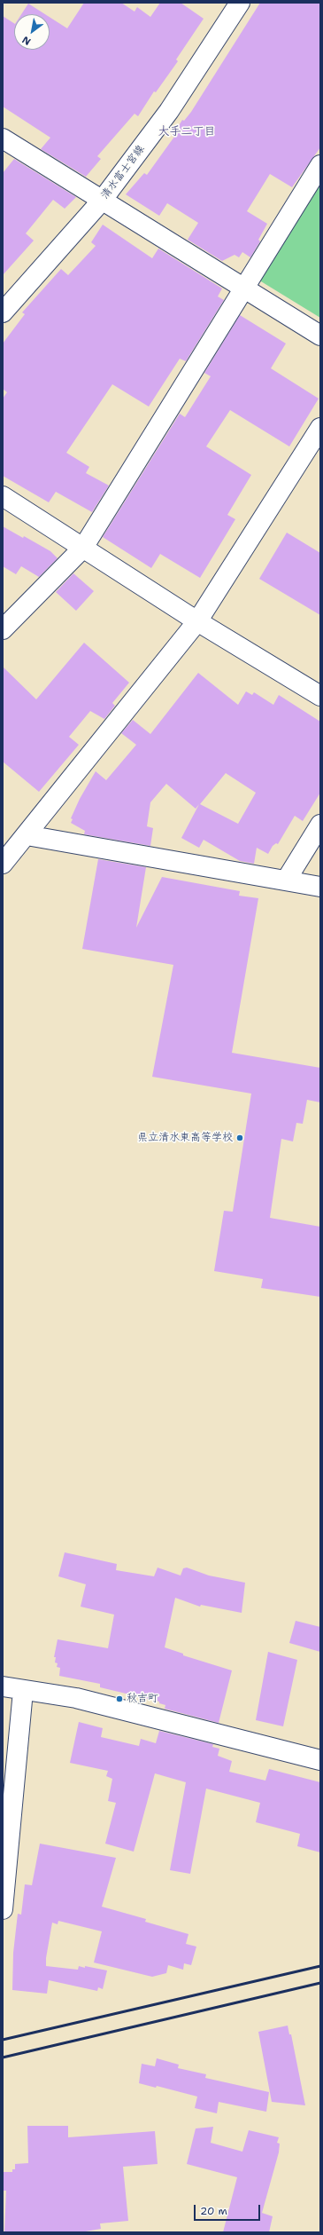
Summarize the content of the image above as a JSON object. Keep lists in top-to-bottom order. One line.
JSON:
{"streets":{"street":["清水富士宮線"]},"districts":["大手二丁目"],"places":["県立清水東高等学校","秋吉町"],"scale_bar":"20 m","north":"bottom left"}
